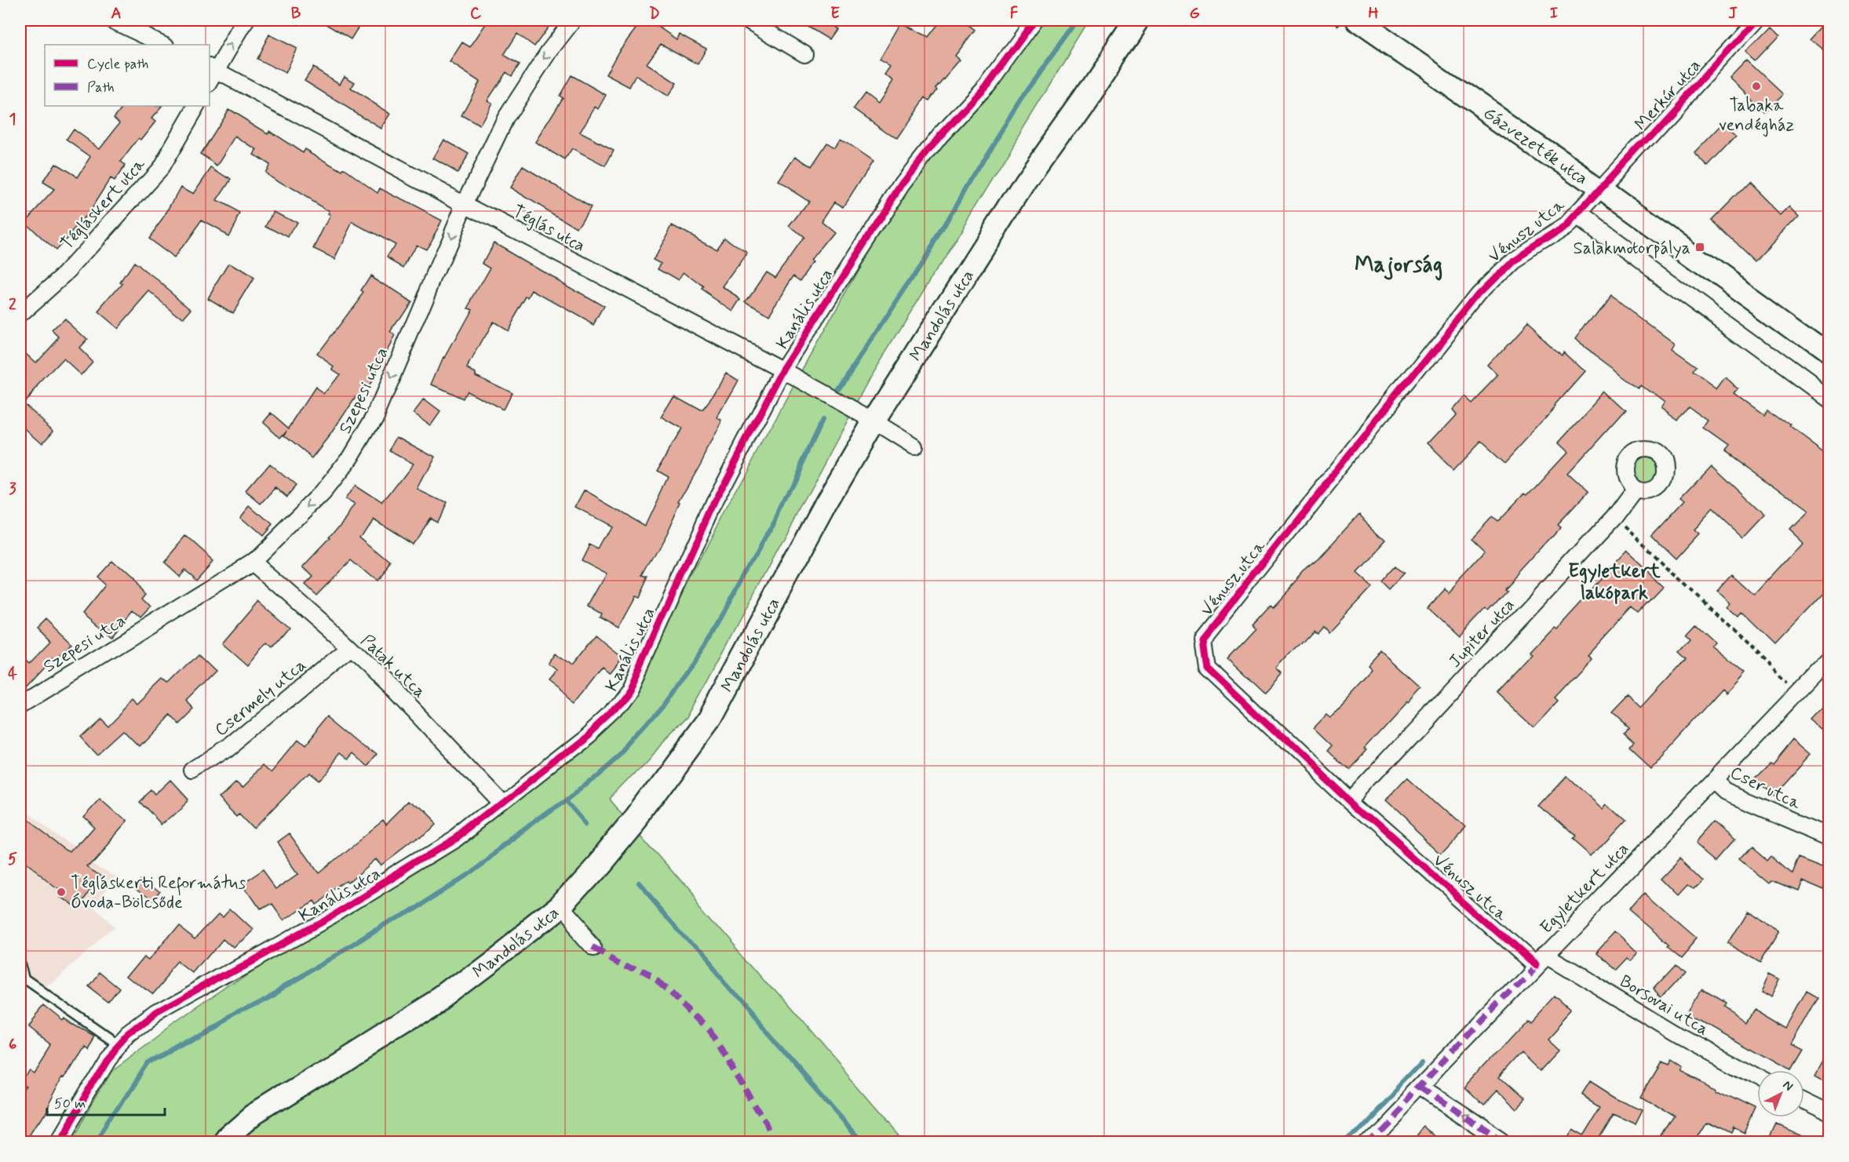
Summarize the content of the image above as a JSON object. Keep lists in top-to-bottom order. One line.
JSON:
{"streets":{"street":["Merkúr utca","Gázvezeték utca","Tégláskert utca","Téglás utca","Vénusz utca","Kanális utca","Mandolás utca","Szepesi utca","Jupiter utca","Patak utca","Csermely utca","Cser utca","Egyletkert utca","Borsovai utca"]},"crossings":[["Merkúr utca","Gázvezeték utca"],["Merkúr utca","Vénusz utca"],["Gázvezeték utca","Vénusz utca"],["Téglás utca","Kanális utca"],["Téglás utca","Mandolás utca"],["Téglás utca","Szepesi utca"],["Vénusz utca","Jupiter utca"],["Vénusz utca","Egyletkert utca"],["Vénusz utca","Borsovai utca"],["Kanális utca","Patak utca"],["Szepesi utca","Patak utca"],["Patak utca","Csermely utca"],["Cser utca","Egyletkert utca"],["Egyletkert utca","Borsovai utca"]],"one_way":["Szepesi utca"],"districts":["Majorság","Egyletkert lakópark"],"places":{"other":["Tabaka vendégház","Tégláskerti Református Óvoda-Bölcsőde"],"transit":["Salakmotorpálya"]},"legend":["Cycle path","Path"],"scale_bar":"50 m","north":"top right","grid":{"columns":["A","B","C","D","E","F","G","H","I","J"],"rows":["1","2","3","4","5","6"]}}
